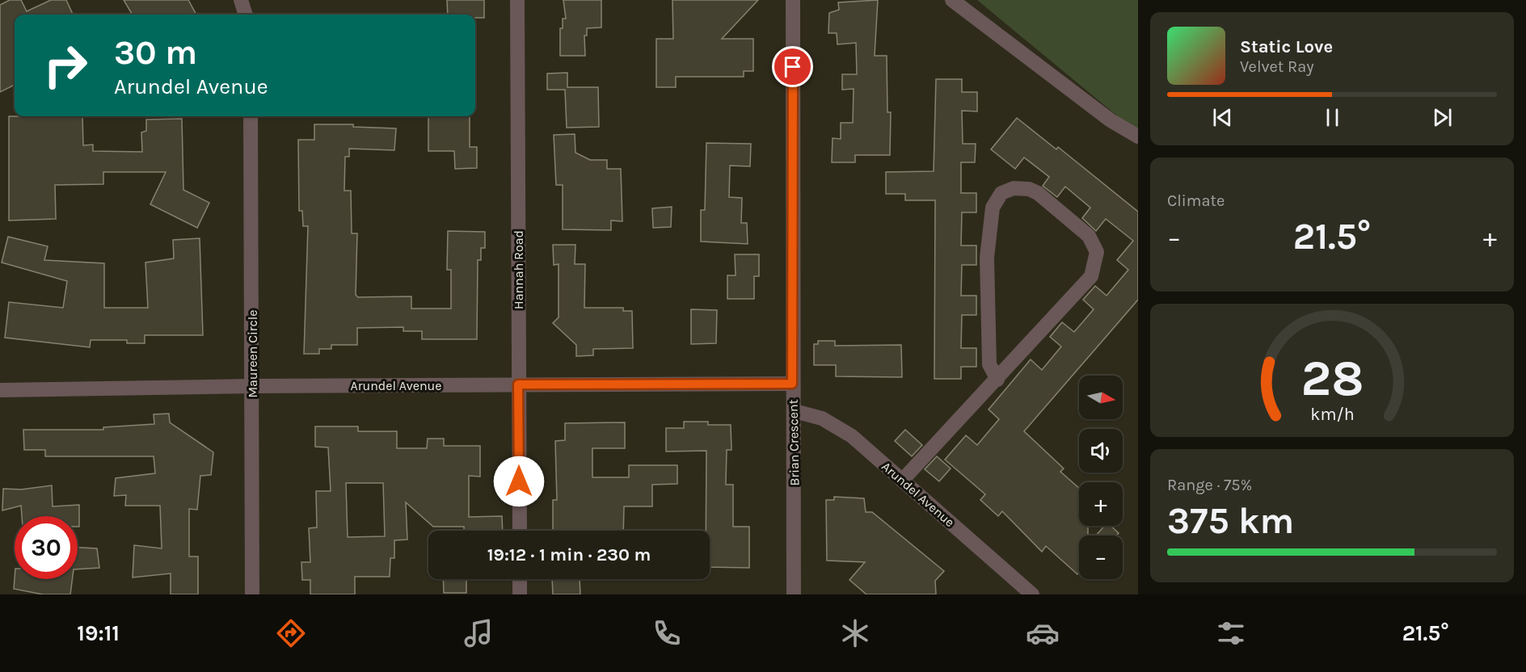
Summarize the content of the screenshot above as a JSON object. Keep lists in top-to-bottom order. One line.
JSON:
{"streets":{"street":["Hannah Road","Maureen Circle","Arundel Avenue","Brian Crescent"]},"crossings":[["Hannah Road","Arundel Avenue"],["Maureen Circle","Arundel Avenue"],["Arundel Avenue","Brian Crescent"]],"north":"right","page":{"turn":["30 m","Arundel Avenue"],"song":["Static Love","Velvet Ray"],"tile":["Climate",["Range · 75%","375 km"]],"heat":["−","21.5°","+"],"map_buttons":["+","−"],"limit":"30","trip":"19:12 · 1 min · 230 m","tabs":["19:11","21.5°"],"gauge":["28","km/h"]}}
